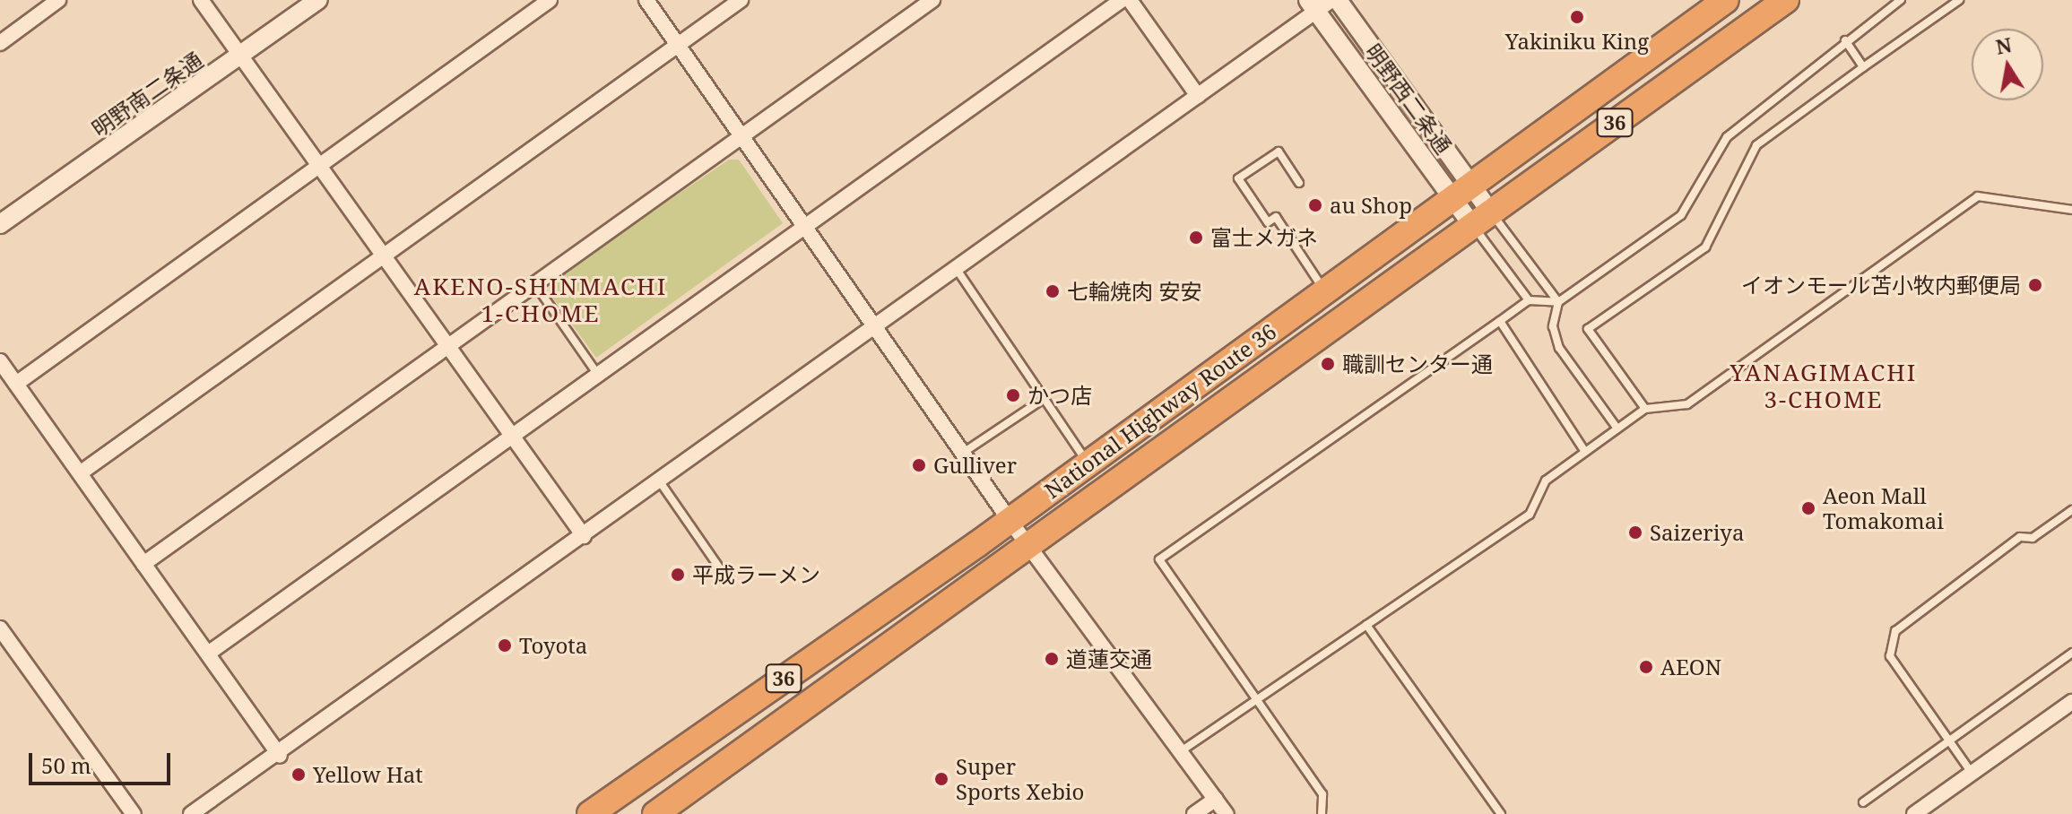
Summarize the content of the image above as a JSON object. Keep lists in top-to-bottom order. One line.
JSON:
{"streets":{"highway":["36","National Highway Route 36"],"street":["明野南二条通","明野西二条通"]},"crossings":[["明野西二条通","National Highway Route 36"]],"districts":["AKENO-SHINMACHI 1-CHOME","YANAGIMACHI 3-CHOME"],"places":["Yakiniku King","au Shop","富士メガネ","イオンモール苫小牧内郵便局","七輪焼肉 安安","職訓センター通","かつ店","Gulliver","Aeon Mall Tomakomai","Saizeriya","平成ラーメン","Toyota","道蓮交通","AEON","Yellow Hat","Super Sports Xebio"],"scale_bar":"50 m","north":"top"}
